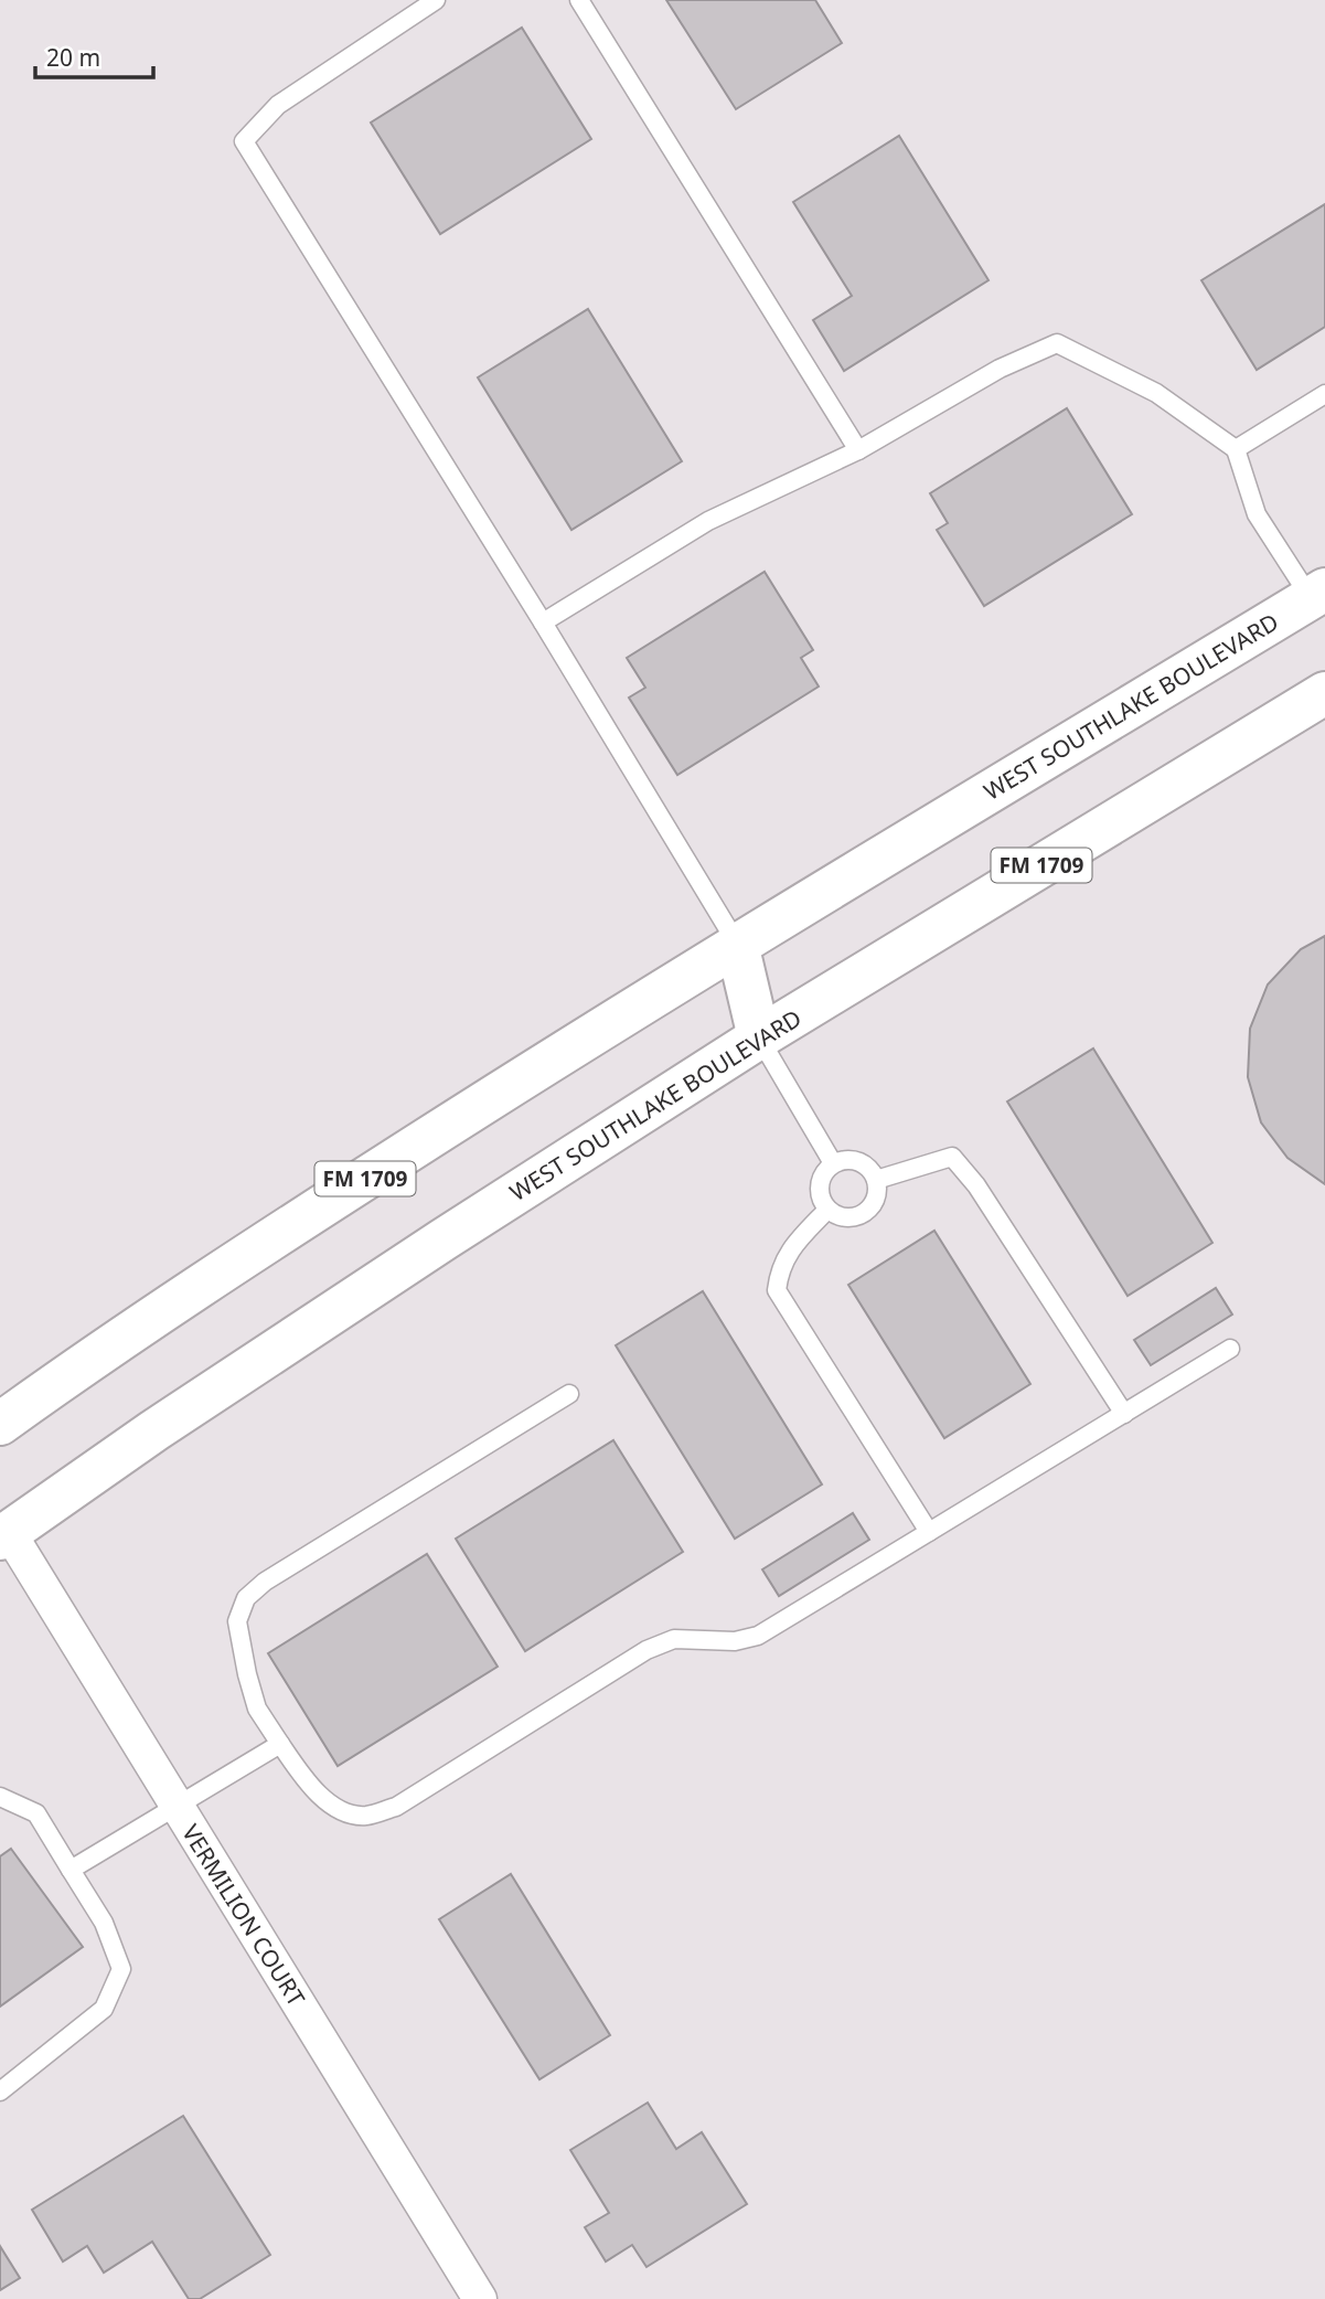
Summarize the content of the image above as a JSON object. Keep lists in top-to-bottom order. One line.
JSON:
{"streets":{"main road":["WEST SOUTHLAKE BOULEVARD","FM 1709"],"street":["VERMILION COURT"]},"crossings":[["WEST SOUTHLAKE BOULEVARD","VERMILION COURT"]],"scale_bar":"20 m"}
